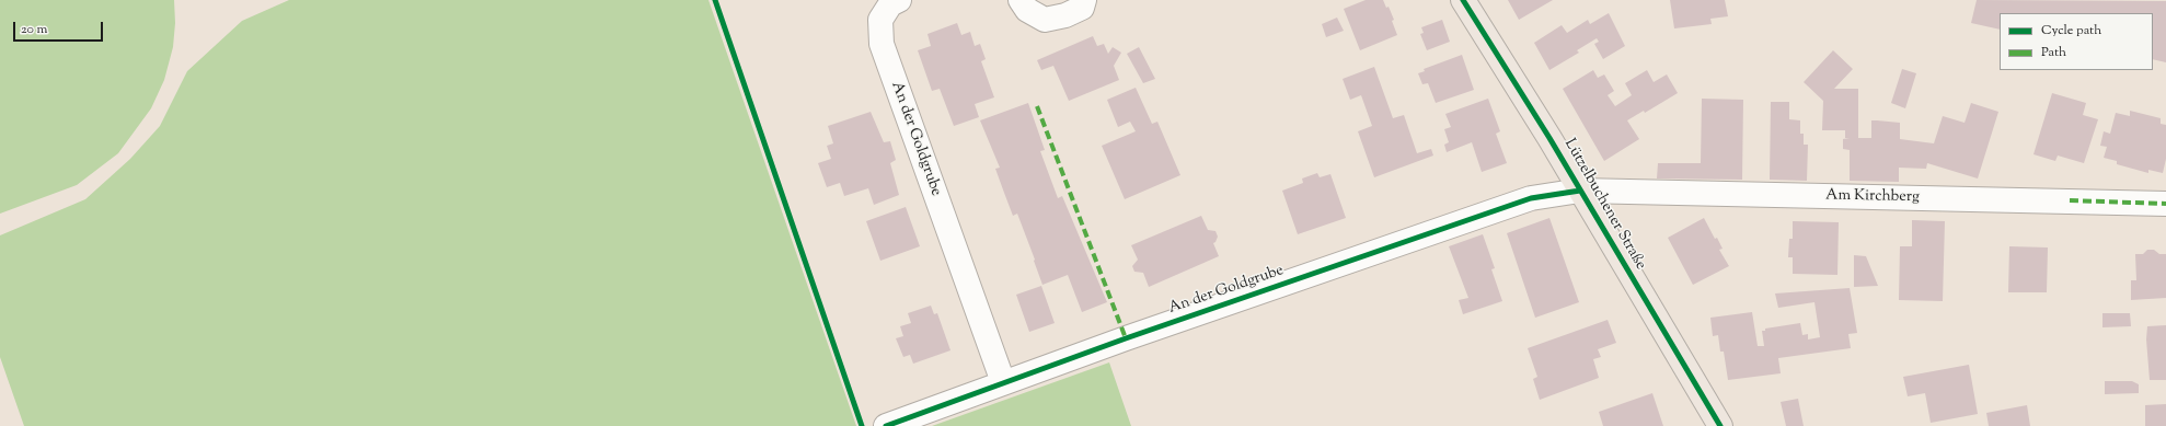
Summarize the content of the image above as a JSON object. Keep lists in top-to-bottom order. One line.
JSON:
{"streets":{"main road":["Lützelbuchener Straße"],"street":["An der Goldgrube","Am Kirchberg"]},"crossings":[["An der Goldgrube","Am Kirchberg"],["An der Goldgrube","Lützelbuchener Straße"],["Am Kirchberg","Lützelbuchener Straße"]],"legend":["Cycle path","Path"],"scale_bar":"20 m"}
